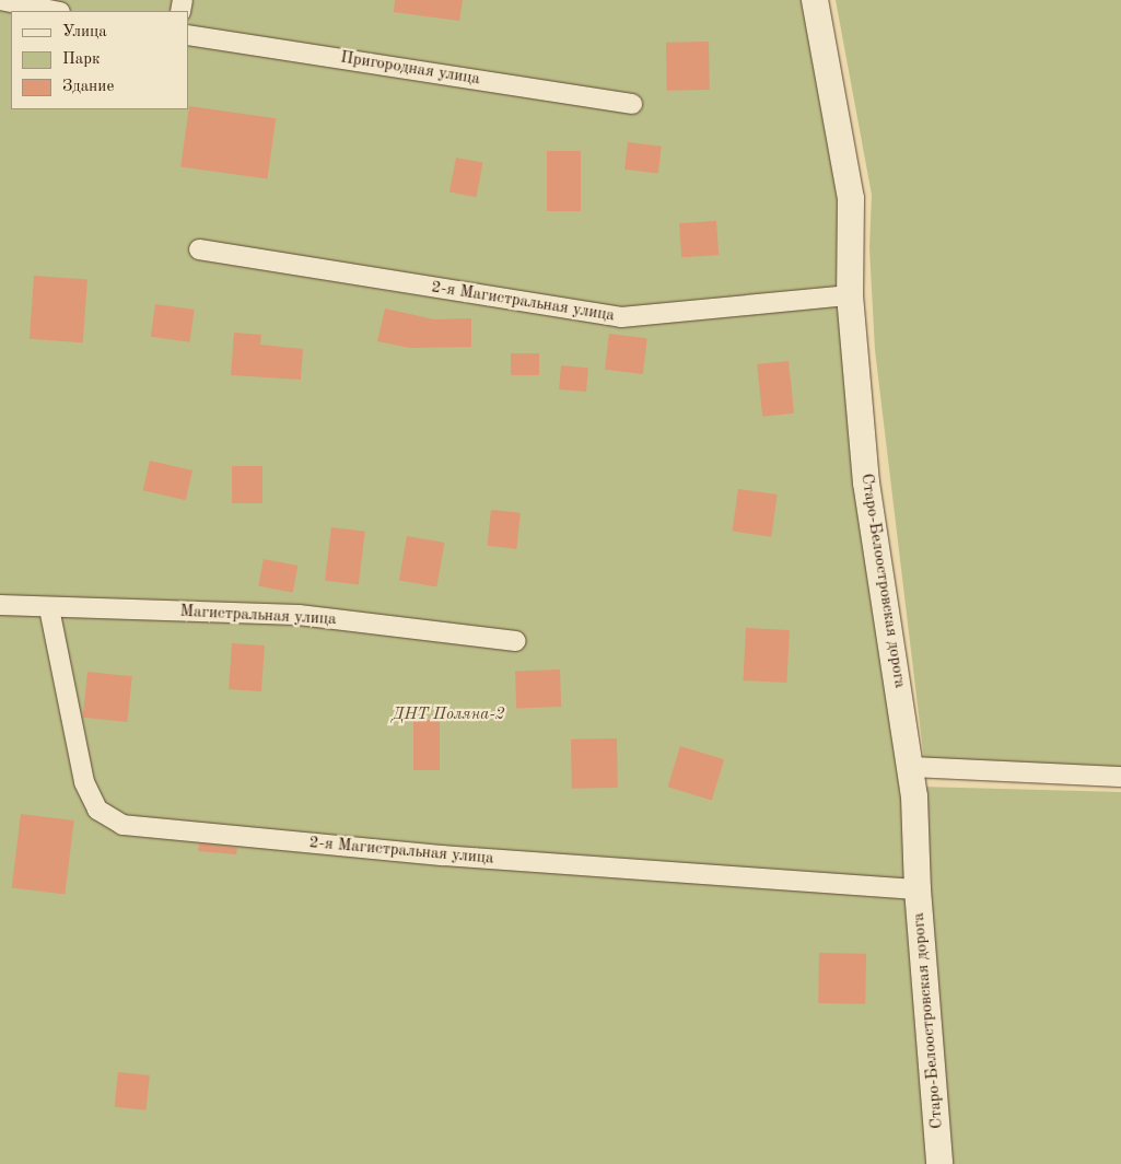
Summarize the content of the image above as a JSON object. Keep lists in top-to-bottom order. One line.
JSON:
{"streets":{"street":["Пригородная улица","2-я Магистральная улица","Старо-Белоостровская дорога","Магистральная улица"]},"crossings":[["2-я Магистральная улица","Старо-Белоостровская дорога"],["2-я Магистральная улица","Магистральная улица"]],"parks":["ДНТ Поляна-2"],"legend":["Улица","Парк","Здание"]}
